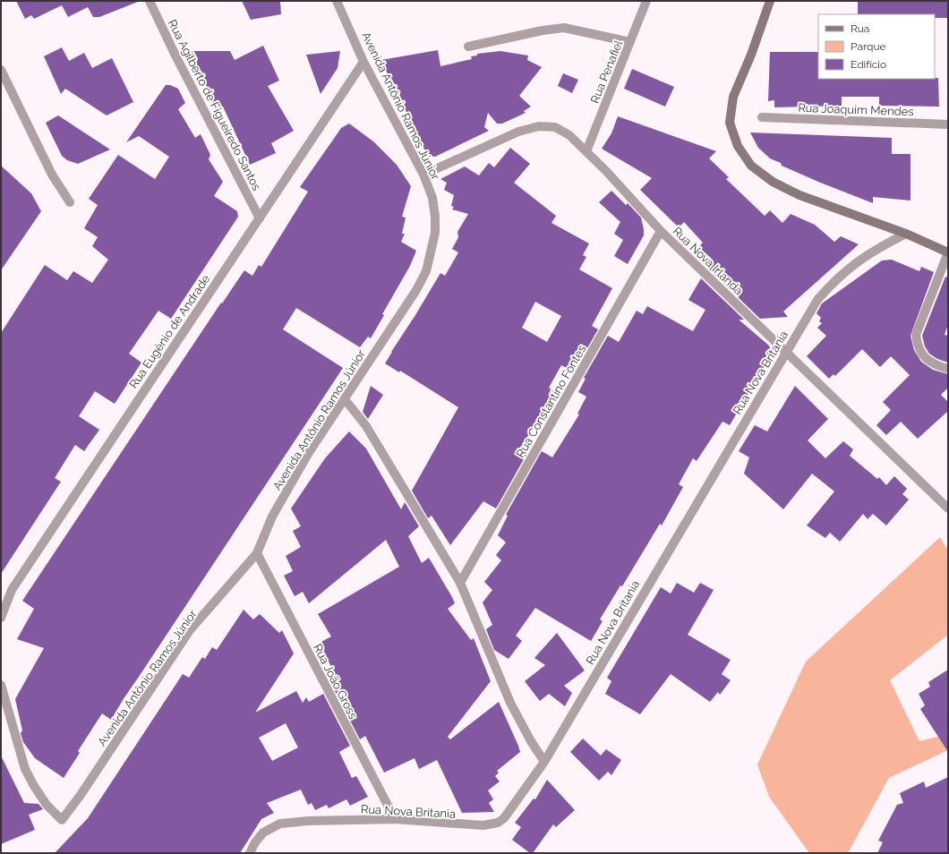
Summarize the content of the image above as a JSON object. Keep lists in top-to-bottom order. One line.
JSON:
{"streets":{"street":["Rua Penafiel","Rua Agilberto de Figueiredo Santos","Avenida Antônio Ramos Júnior","Rua Joaquim Mendes","Rua Nova Irlanda","Rua Eugênio de Andrade","Rua Nova Britania","Rua Constantino Fontes","Rua João Gross"]},"crossings":[["Rua Penafiel","Rua Nova Irlanda"],["Rua Agilberto de Figueiredo Santos","Rua Eugênio de Andrade"],["Avenida Antônio Ramos Júnior","Rua Nova Irlanda"],["Avenida Antônio Ramos Júnior","Rua Eugênio de Andrade"],["Avenida Antônio Ramos Júnior","Rua João Gross"],["Rua Nova Irlanda","Rua Nova Britania"],["Rua Nova Irlanda","Rua Constantino Fontes"],["Rua Nova Britania","Rua João Gross"]],"legend":["Rua","Parque","Edifício"]}
